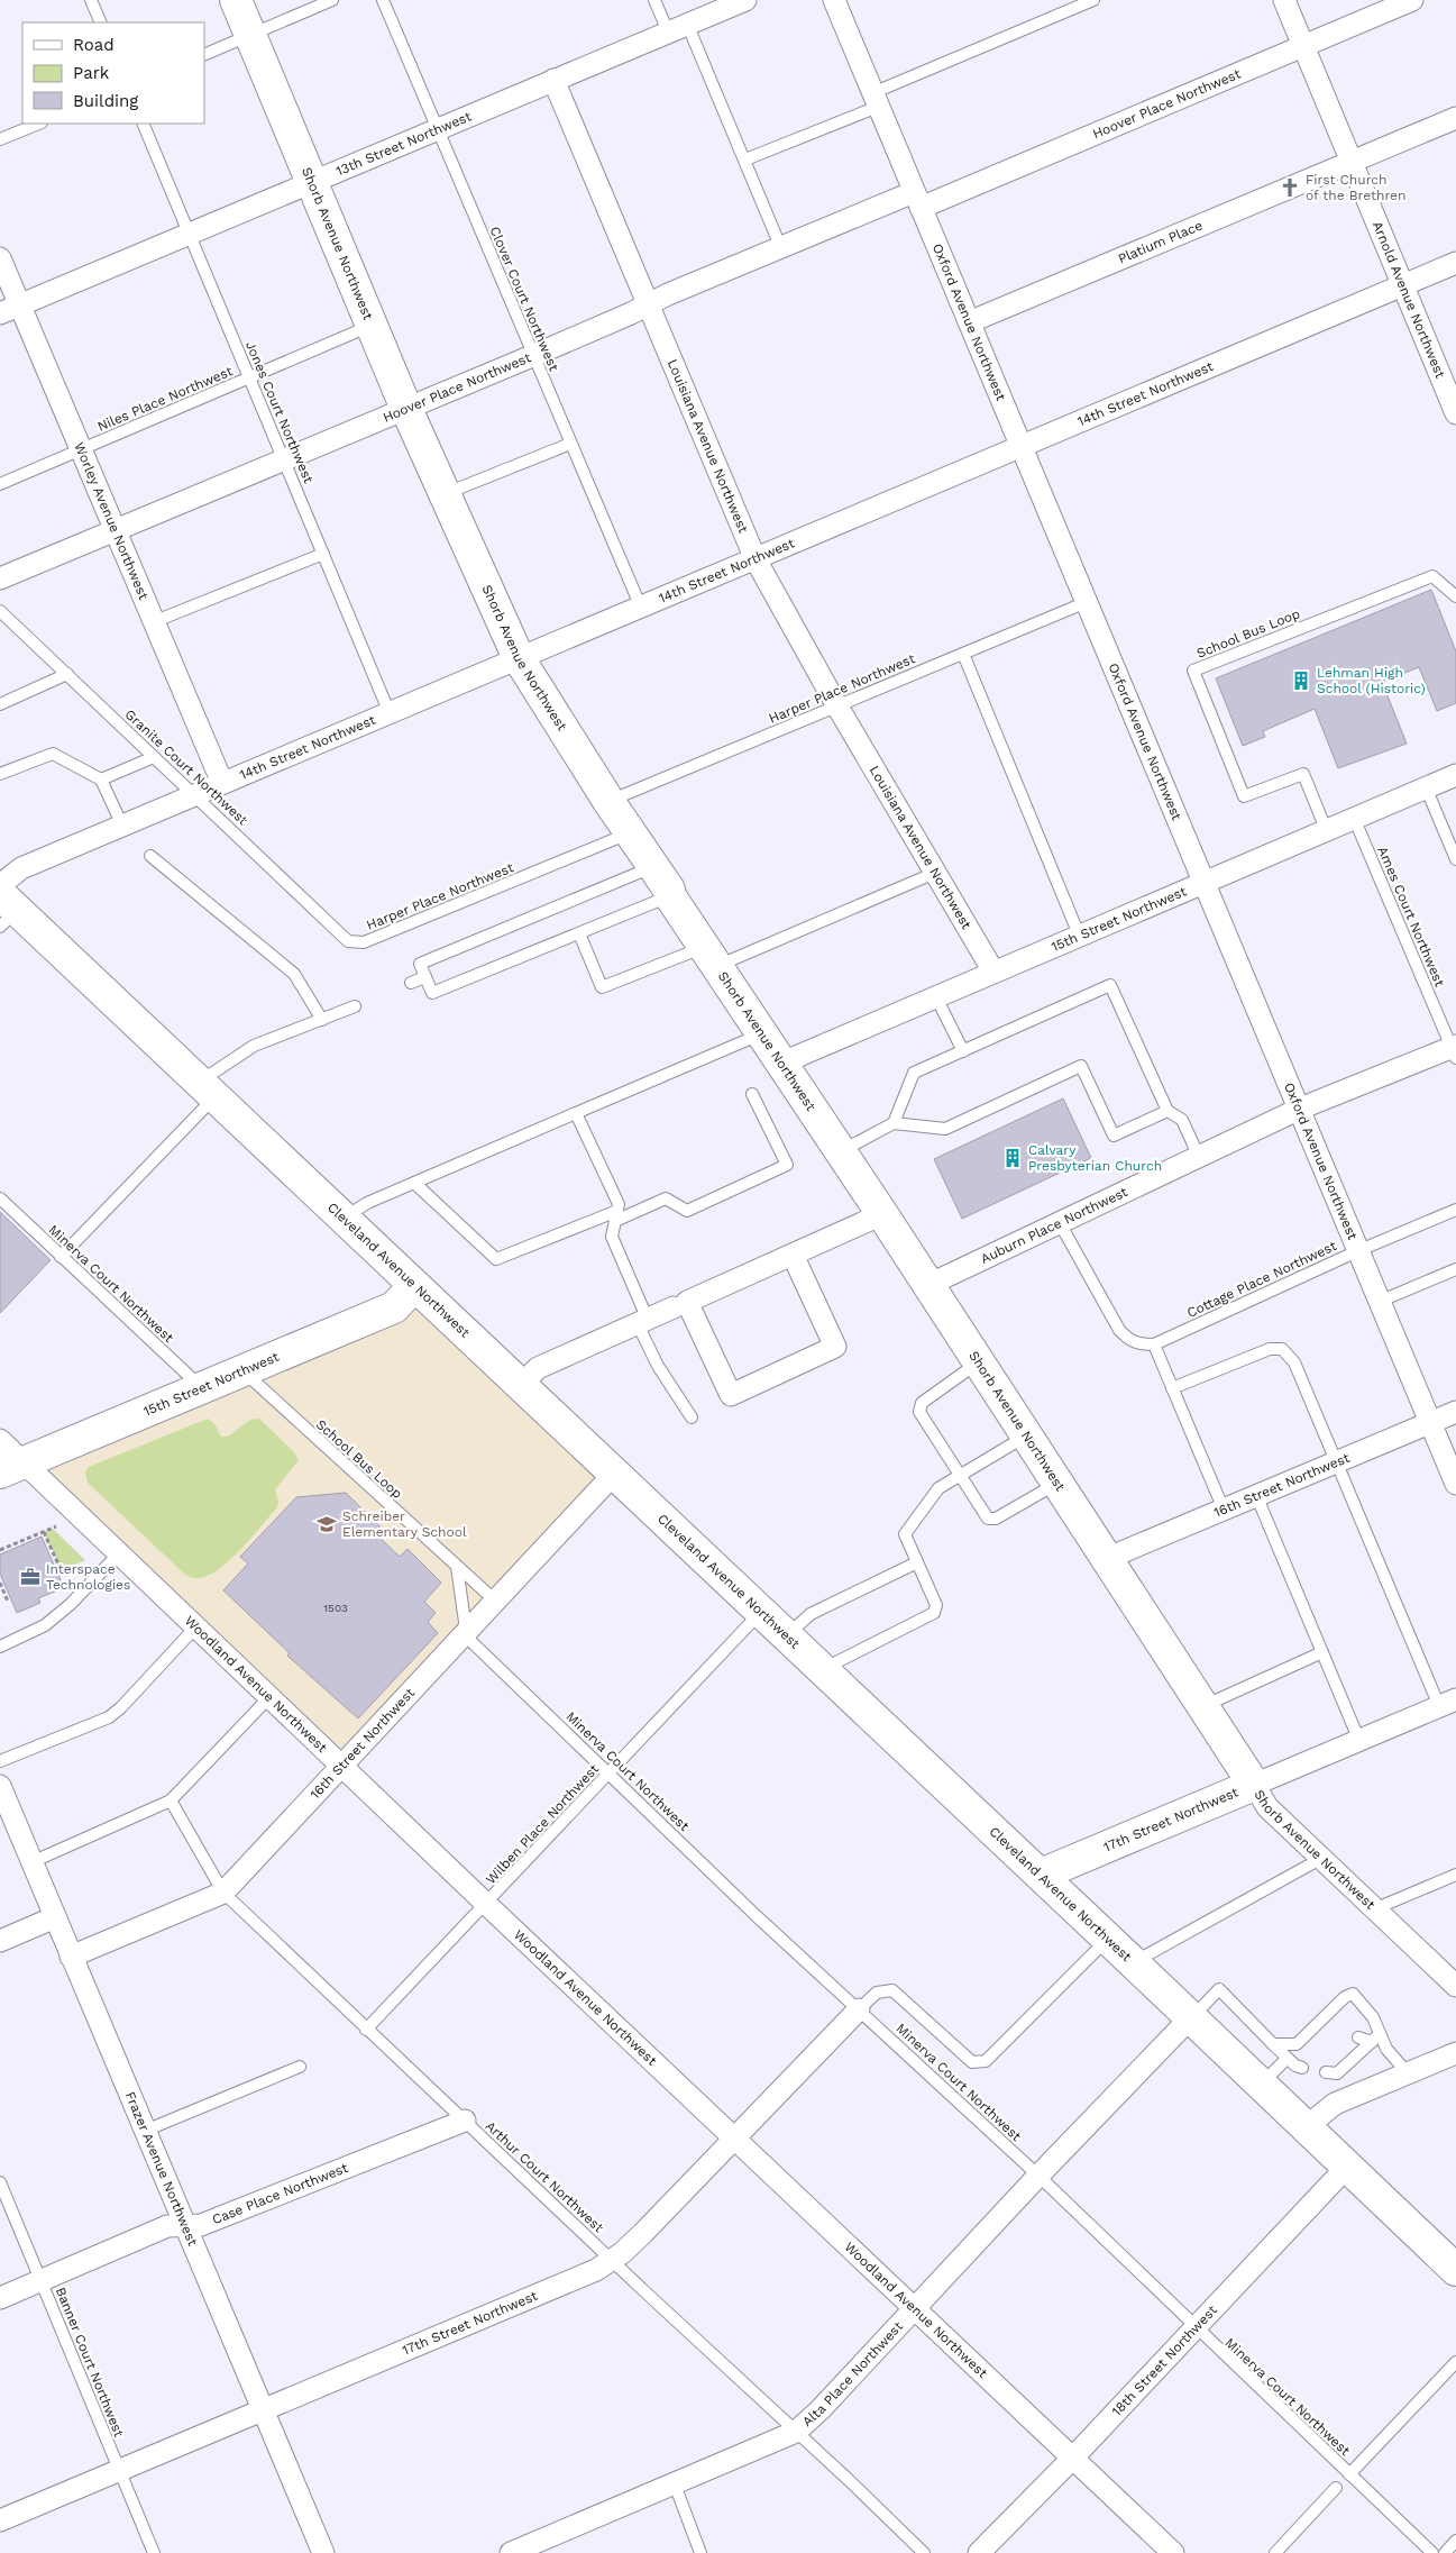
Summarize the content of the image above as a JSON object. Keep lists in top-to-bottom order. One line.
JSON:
{"streets":{"street":["Hoover Place Northwest","13th Street Northwest","Platium Place","Shorb Avenue Northwest","Arnold Avenue Northwest","Oxford Avenue Northwest","14th Street Northwest","Louisiana Avenue Northwest","Worley Avenue Northwest","15th Street Northwest","Auburn Place Northwest","Cleveland Avenue Northwest","16th Street Northwest","Woodland Avenue Northwest","17th Street Northwest","Frazer Avenue Northwest","Case Place Northwest","18th Street Northwest","Alta Place Northwest"],"lane":["Clover Court Northwest","Niles Place Northwest","Jones Court Northwest","School Bus Loop","Harper Place Northwest","Granite Court Northwest","Ames Court Northwest","Cottage Place Northwest","Minerva Court Northwest","Wilben Place Northwest","Arthur Court Northwest","Banner Court Northwest"]},"crossings":[["Hoover Place Northwest","Shorb Avenue Northwest"],["Hoover Place Northwest","Clover Court Northwest"],["Hoover Place Northwest","Arnold Avenue Northwest"],["Hoover Place Northwest","Oxford Avenue Northwest"],["Hoover Place Northwest","Jones Court Northwest"],["Hoover Place Northwest","Louisiana Avenue Northwest"],["Hoover Place Northwest","Worley Avenue Northwest"],["13th Street Northwest","Shorb Avenue Northwest"],["13th Street Northwest","Clover Court Northwest"],["13th Street Northwest","Jones Court Northwest"],["13th Street Northwest","Louisiana Avenue Northwest"],["13th Street Northwest","Worley Avenue Northwest"],["Platium Place","Arnold Avenue Northwest"],["Platium Place","Oxford Avenue Northwest"],["Shorb Avenue Northwest","14th Street Northwest"],["Shorb Avenue Northwest","Niles Place Northwest"],["Shorb Avenue Northwest","Harper Place Northwest"],["Shorb Avenue Northwest","15th Street Northwest"],["Shorb Avenue Northwest","Auburn Place Northwest"],["Shorb Avenue Northwest","16th Street Northwest"],["Shorb Avenue Northwest","17th Street Northwest"],["Clover Court Northwest","14th Street Northwest"],["Arnold Avenue Northwest","14th Street Northwest"],["Oxford Avenue Northwest","14th Street Northwest"],["Oxford Avenue Northwest","Harper Place Northwest"],["Oxford Avenue Northwest","15th Street Northwest"],["Oxford Avenue Northwest","Auburn Place Northwest"],["Oxford Avenue Northwest","Cottage Place Northwest"],["Oxford Avenue Northwest","16th Street Northwest"],["14th Street Northwest","Jones Court Northwest"],["14th Street Northwest","Louisiana Avenue Northwest"],["14th Street Northwest","Worley Avenue Northwest"],["14th Street Northwest","Granite Court Northwest"],["Niles Place Northwest","Jones Court Northwest"],["Niles Place Northwest","Worley Avenue Northwest"],["Louisiana Avenue Northwest","Harper Place Northwest"],["Louisiana Avenue Northwest","15th Street Northwest"],["School Bus Loop","15th Street Northwest"],["School Bus Loop","16th Street Northwest"],["Harper Place Northwest","Granite Court Northwest"],["Ames Court Northwest","15th Street Northwest"],["Ames Court Northwest","Auburn Place Northwest"],["15th Street Northwest","Cleveland Avenue Northwest"],["15th Street Northwest","Minerva Court Northwest"],["15th Street Northwest","Woodland Avenue Northwest"],["Auburn Place Northwest","Cottage Place Northwest"],["Cleveland Avenue Northwest","16th Street Northwest"],["Cleveland Avenue Northwest","17th Street Northwest"],["Cleveland Avenue Northwest","Wilben Place Northwest"],["Cleveland Avenue Northwest","18th Street Northwest"],["Cleveland Avenue Northwest","Alta Place Northwest"],["Minerva Court Northwest","16th Street Northwest"],["Minerva Court Northwest","17th Street Northwest"],["Minerva Court Northwest","Wilben Place Northwest"],["Minerva Court Northwest","18th Street Northwest"],["Minerva Court Northwest","Alta Place Northwest"],["16th Street Northwest","Woodland Avenue Northwest"],["16th Street Northwest","Frazer Avenue Northwest"],["16th Street Northwest","Arthur Court Northwest"],["Woodland Avenue Northwest","17th Street Northwest"],["Woodland Avenue Northwest","Wilben Place Northwest"],["Woodland Avenue Northwest","18th Street Northwest"],["Woodland Avenue Northwest","Alta Place Northwest"],["17th Street Northwest","Frazer Avenue Northwest"],["17th Street Northwest","Arthur Court Northwest"],["17th Street Northwest","Banner Court Northwest"],["Wilben Place Northwest","Arthur Court Northwest"],["Frazer Avenue Northwest","Case Place Northwest"],["Arthur Court Northwest","Case Place Northwest"],["Arthur Court Northwest","Alta Place Northwest"],["Case Place Northwest","Banner Court Northwest"]],"places":{"church":["First Church of the Brethren"],"building":["Lehman High School (Historic)","Calvary Presbyterian Church"],"school or university":["Schreiber Elementary School"],"office":["Interspace Technologies"]},"house_numbers":["1503"],"legend":["Road","Park","Building"]}
